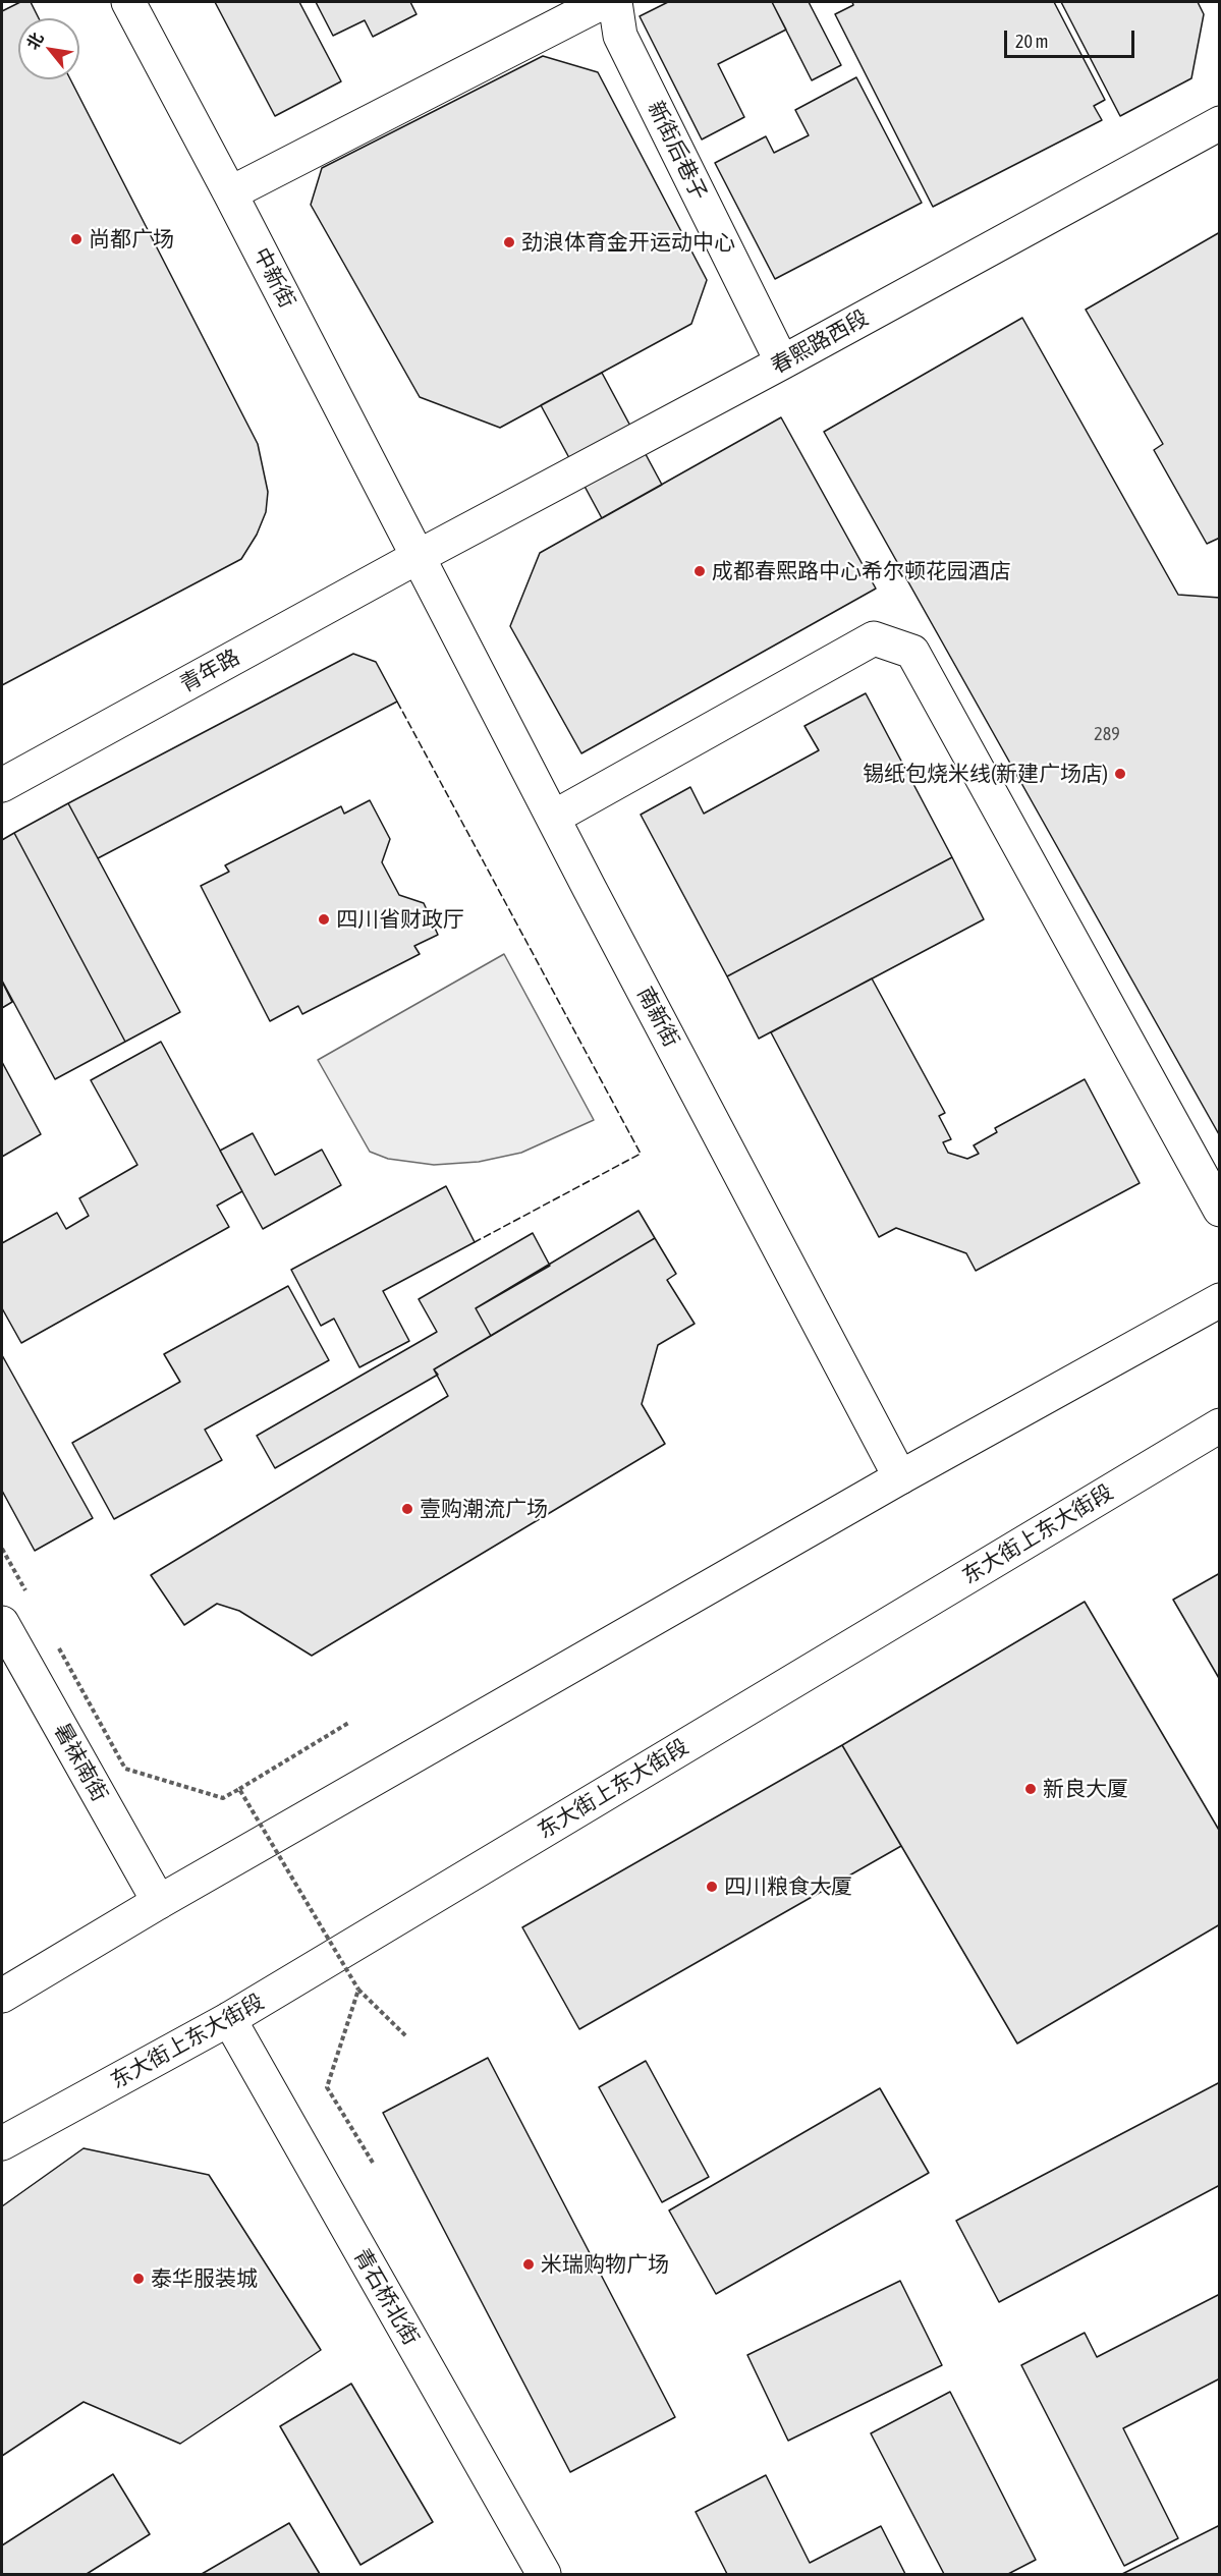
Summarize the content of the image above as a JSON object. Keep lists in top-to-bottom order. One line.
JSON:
{"streets":{"street":["新街后巷子","中新街","春熙路西段","青年路","南新街","东大街上东大街段","暑袜南街","青石桥北街"]},"crossings":[["新街后巷子","春熙路西段"],["中新街","春熙路西段"],["中新街","青年路"],["中新街","南新街"],["春熙路西段","青年路"],["春熙路西段","南新街"],["青年路","南新街"],["东大街上东大街段","青石桥北街"]],"places":["尚都广场","劲浪体育金开运动中心","成都春熙路中心希尔顿花园酒店","锡纸包烧米线(新建广场店)","四川省财政厅","壹购潮流广场","新良大厦","四川粮食大厦","米瑞购物广场","泰华服装城"],"house_numbers":["289"],"scale_bar":"20 m","north":"top left"}
